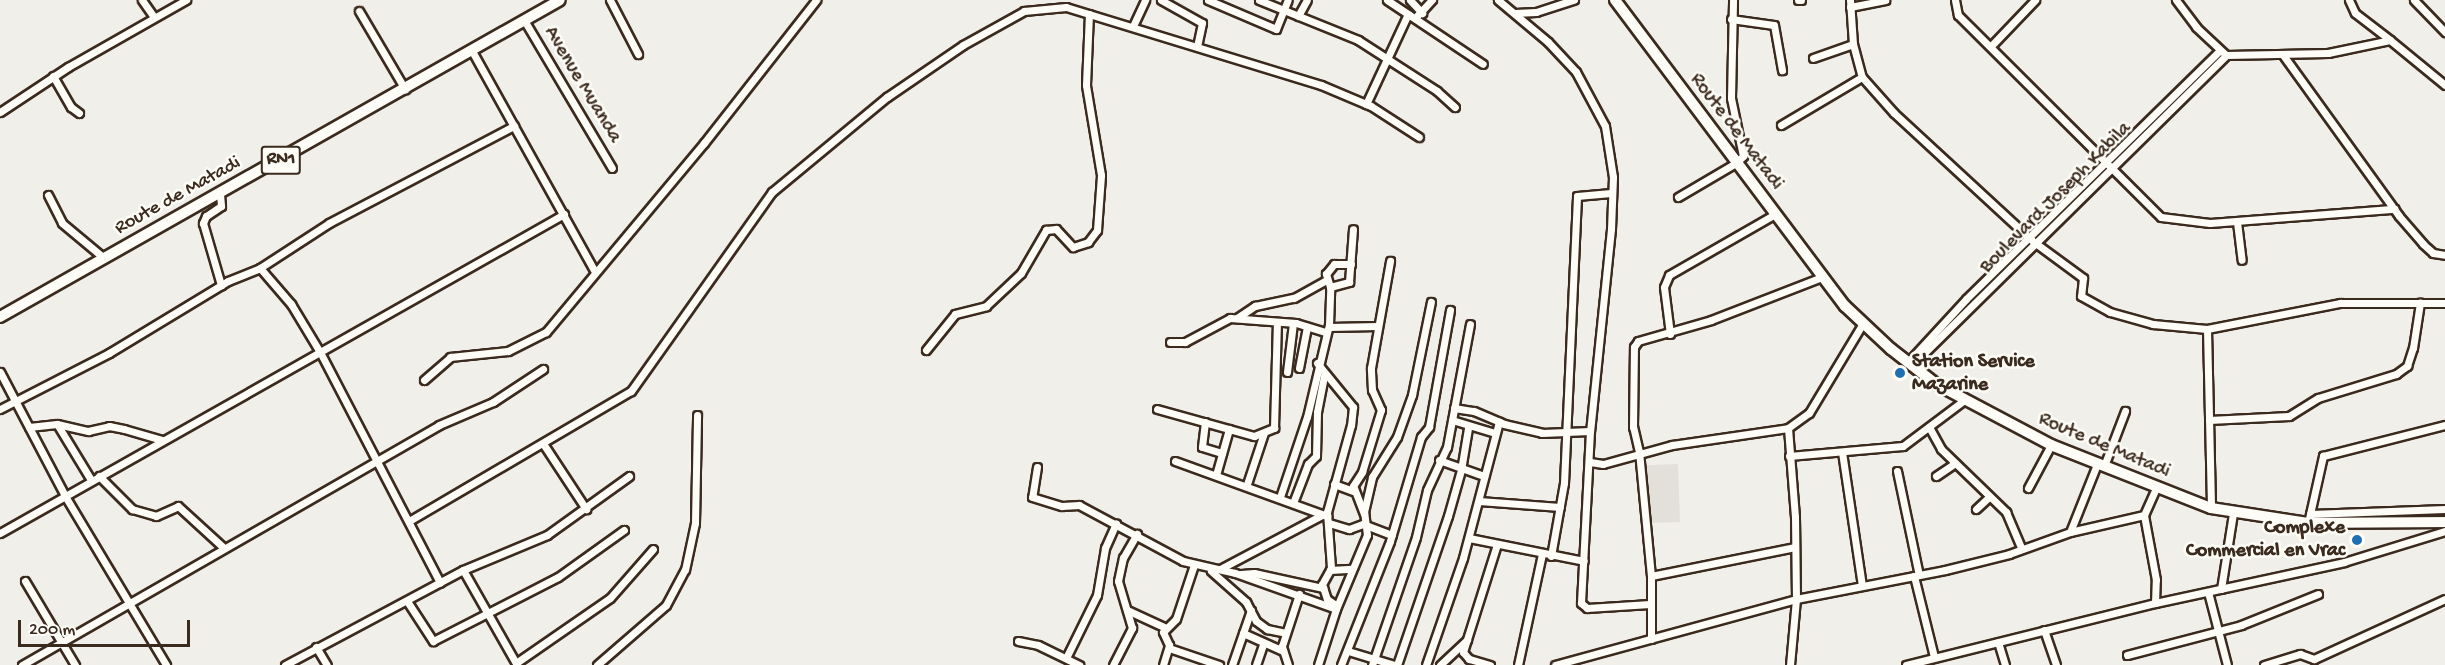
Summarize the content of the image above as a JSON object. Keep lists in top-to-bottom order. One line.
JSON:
{"streets":{"highway":["Route de Matadi","RN1"],"street":["Avenue Muanda","Boulevard Joseph Kabila"]},"crossings":[["Avenue Muanda","Route de Matadi"],["Route de Matadi","Boulevard Joseph Kabila"]],"places":["Station Service Mazarine","Complexe Commercial en Vrac"],"scale_bar":"200 m"}
